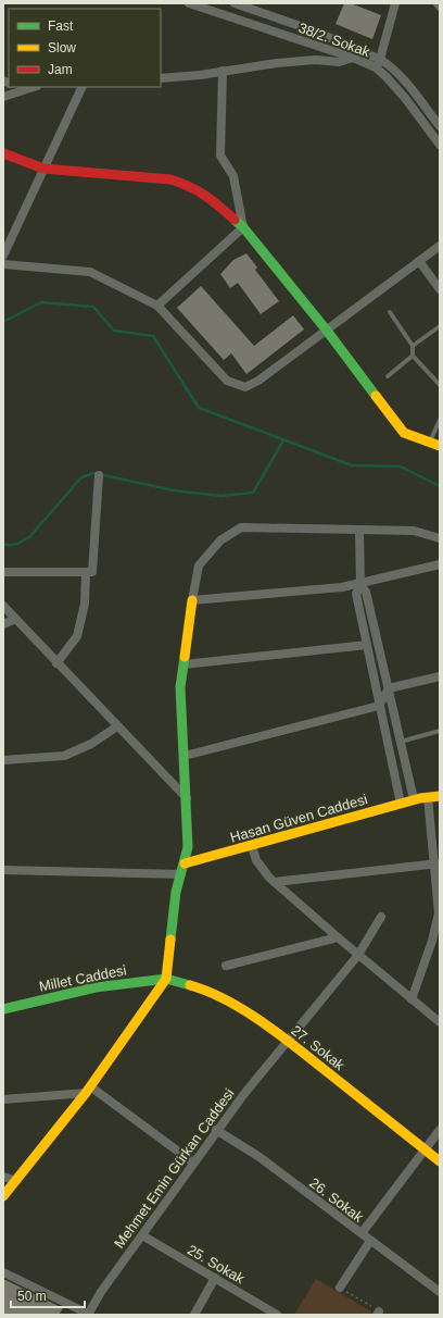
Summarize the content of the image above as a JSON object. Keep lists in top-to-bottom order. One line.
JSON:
{"streets":{"street":["38/2. Sokak","Hasan Güven Caddesi","Millet Caddesi","27. Sokak","Mehmet Emin Gürkan Caddesi","26. Sokak","25. Sokak"]},"crossings":[["Millet Caddesi","27. Sokak"],["27. Sokak","Mehmet Emin Gürkan Caddesi"],["Mehmet Emin Gürkan Caddesi","26. Sokak"],["Mehmet Emin Gürkan Caddesi","25. Sokak"]],"legend":["Fast","Slow","Jam"],"scale_bar":"50 m"}
